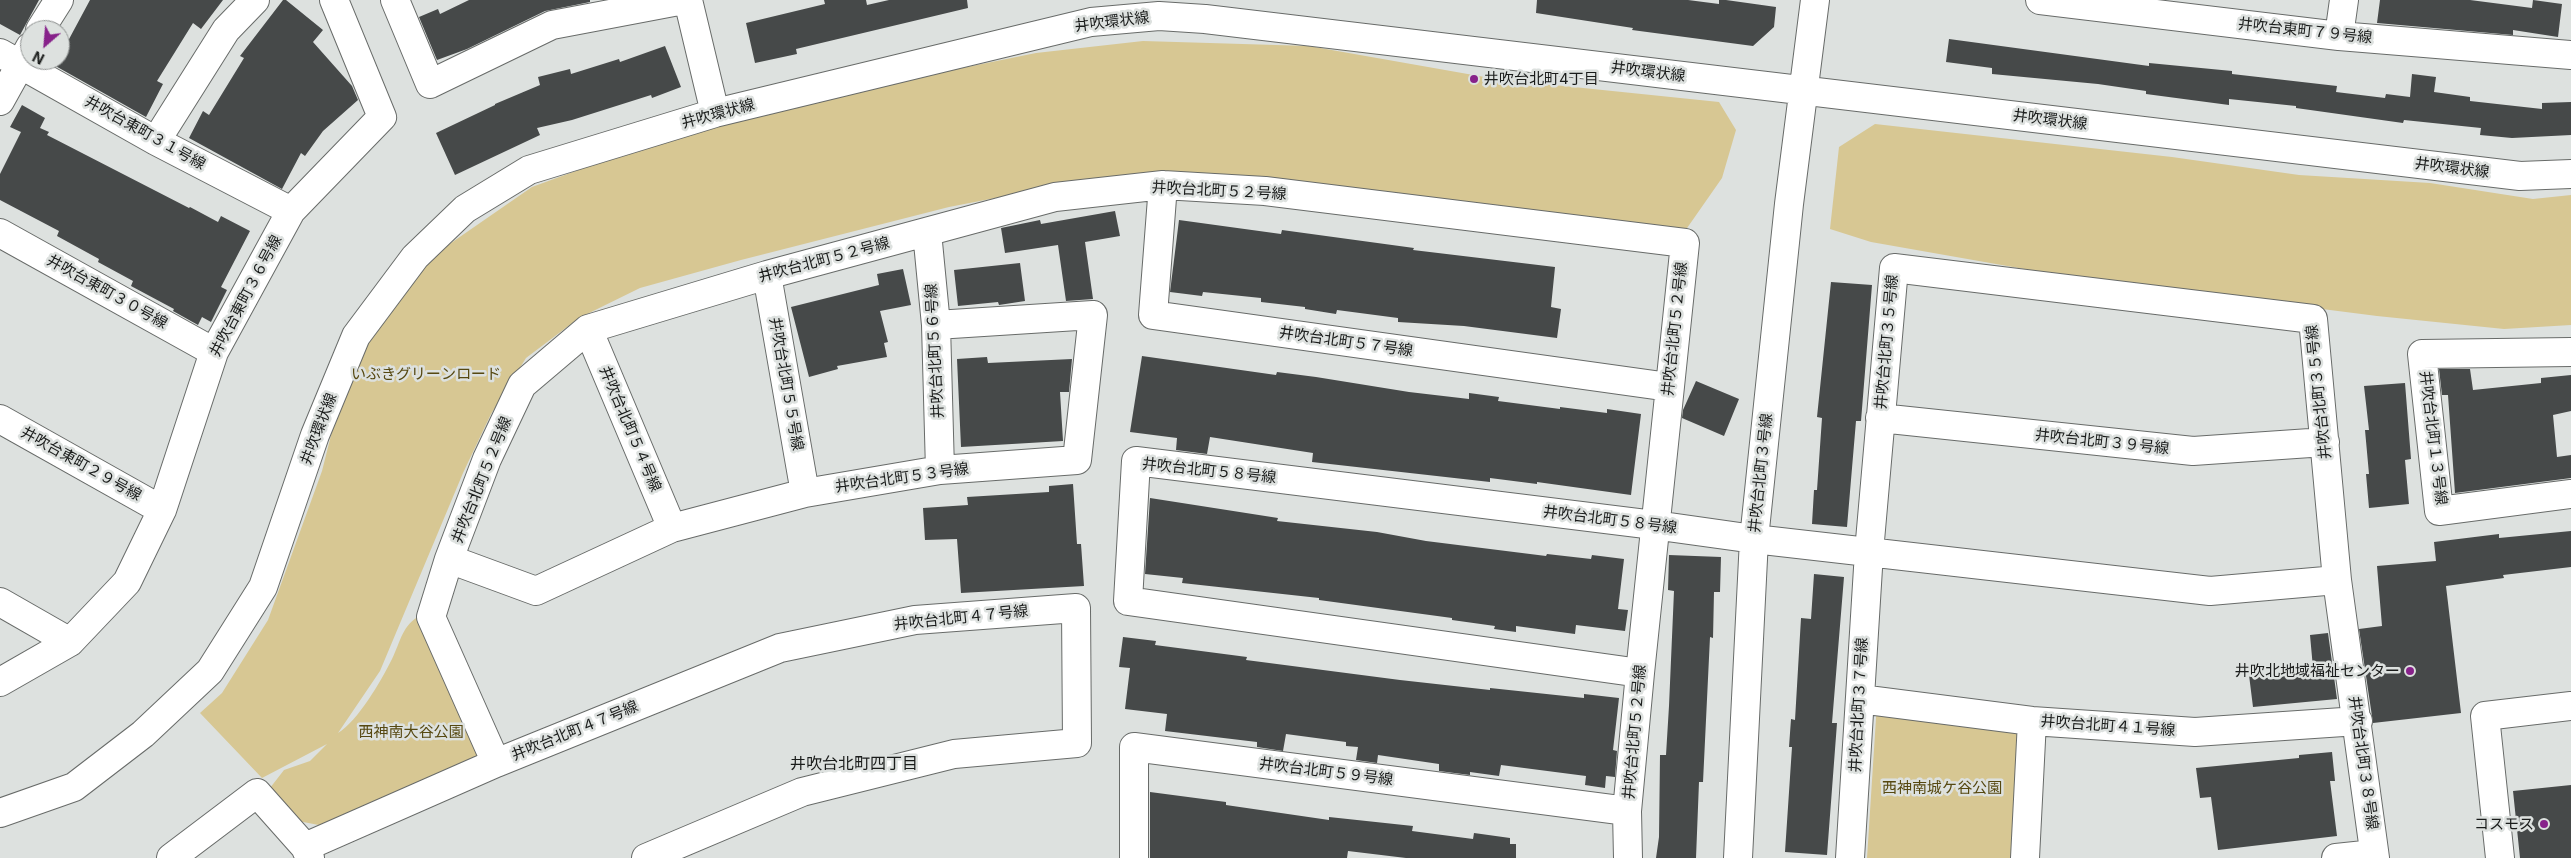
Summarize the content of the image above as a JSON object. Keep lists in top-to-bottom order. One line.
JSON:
{"streets":{"street":["井吹環状線","井吹台東町７９号線","井吹台東町３１号線","井吹台北町５２号線","井吹台東町３０号線","井吹台東町３６号線","井吹台北町５７号線","井吹台北町３５号線","井吹台北町５６号線","井吹台北町５５号線","井吹台北町５４号線","井吹台北町１３号線","井吹台北町３９号線","井吹台東町２９号線","井吹台北町５８号線","井吹台北町３号線","井吹台北町５３号線","井吹台北町４７号線","井吹台北町３７号線","井吹台北町４１号線","井吹台北町３８号線","井吹台北町５９号線"]},"crossings":[["井吹環状線","井吹台北町３号線"],["井吹台東町３１号線","井吹台東町３６号線"],["井吹台北町５２号線","井吹台北町５７号線"],["井吹台北町５２号線","井吹台北町５６号線"],["井吹台北町５２号線","井吹台北町５５号線"],["井吹台北町５２号線","井吹台北町５４号線"],["井吹台北町５２号線","井吹台北町５８号線"],["井吹台北町５２号線","井吹台北町５３号線"],["井吹台北町５２号線","井吹台北町４７号線"],["井吹台北町５２号線","井吹台北町５９号線"],["井吹台東町３０号線","井吹台東町３６号線"],["井吹台東町３６号線","井吹台東町２９号線"],["井吹台北町３５号線","井吹台北町３９号線"],["井吹台北町３５号線","井吹台北町３７号線"],["井吹台北町３５号線","井吹台北町３８号線"],["井吹台北町５６号線","井吹台北町５３号線"],["井吹台北町５５号線","井吹台北町５３号線"],["井吹台北町５４号線","井吹台北町５３号線"],["井吹台北町５８号線","井吹台北町３号線"],["井吹台北町３７号線","井吹台北町４１号線"],["井吹台北町４１号線","井吹台北町３８号線"]],"districts":["井吹台北町四丁目"],"parks":["いぶきグリーンロード","西神南大谷公園","西神南城ケ谷公園"],"places":["井吹台北町4丁目","井吹北地域福祉センター","コスモス"],"north":"bottom left"}
